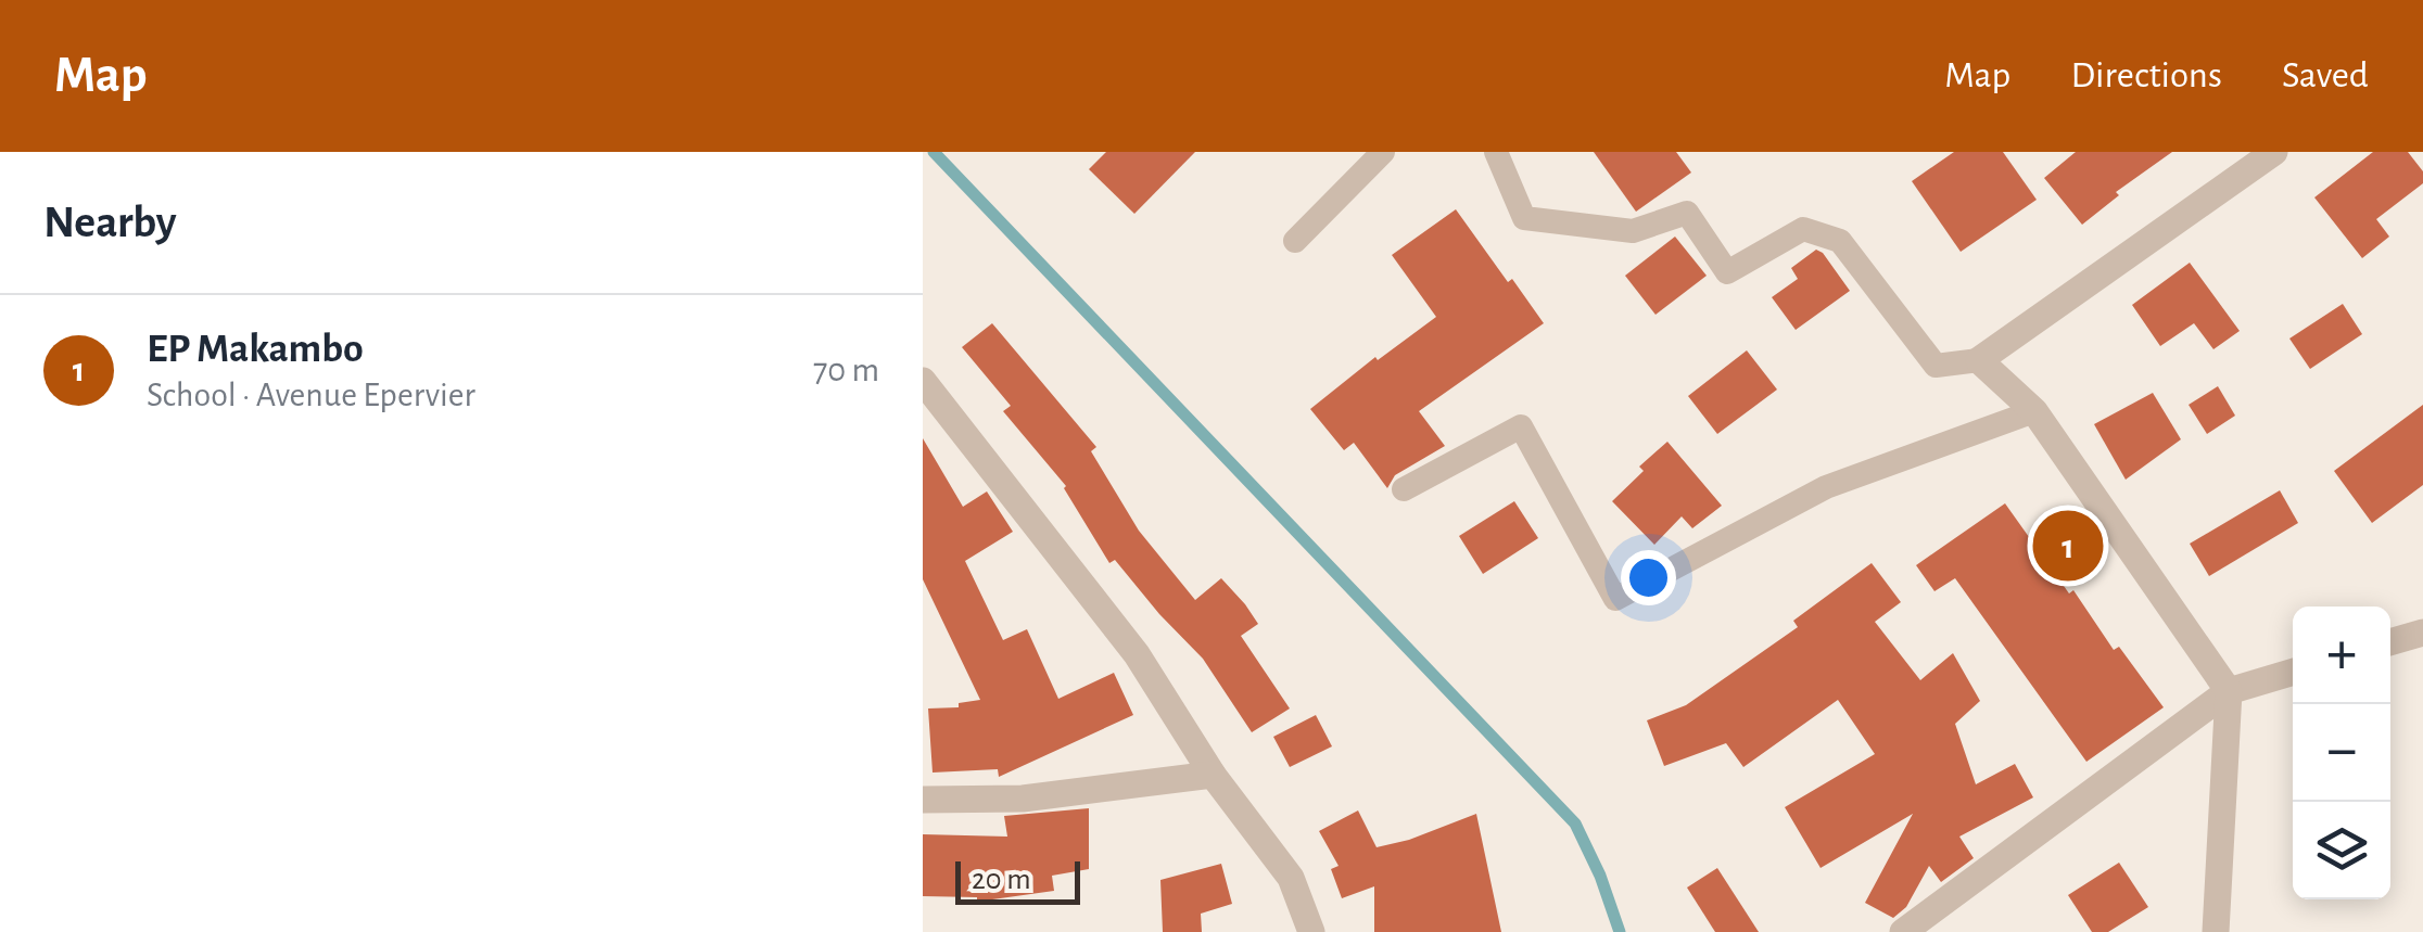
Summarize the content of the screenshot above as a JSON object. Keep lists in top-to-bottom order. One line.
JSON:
{"scale_bar":"20 m","page":{"header":"Map","nav":["Map","Directions","Saved"],"heading":"Nearby","list":[{"mark":"1","name":"EP Makambo","note":"School · Avenue Epervier","value":"70 m"}],"pins":"1","map_buttons":["+","−"],"scale":"20 m"}}
